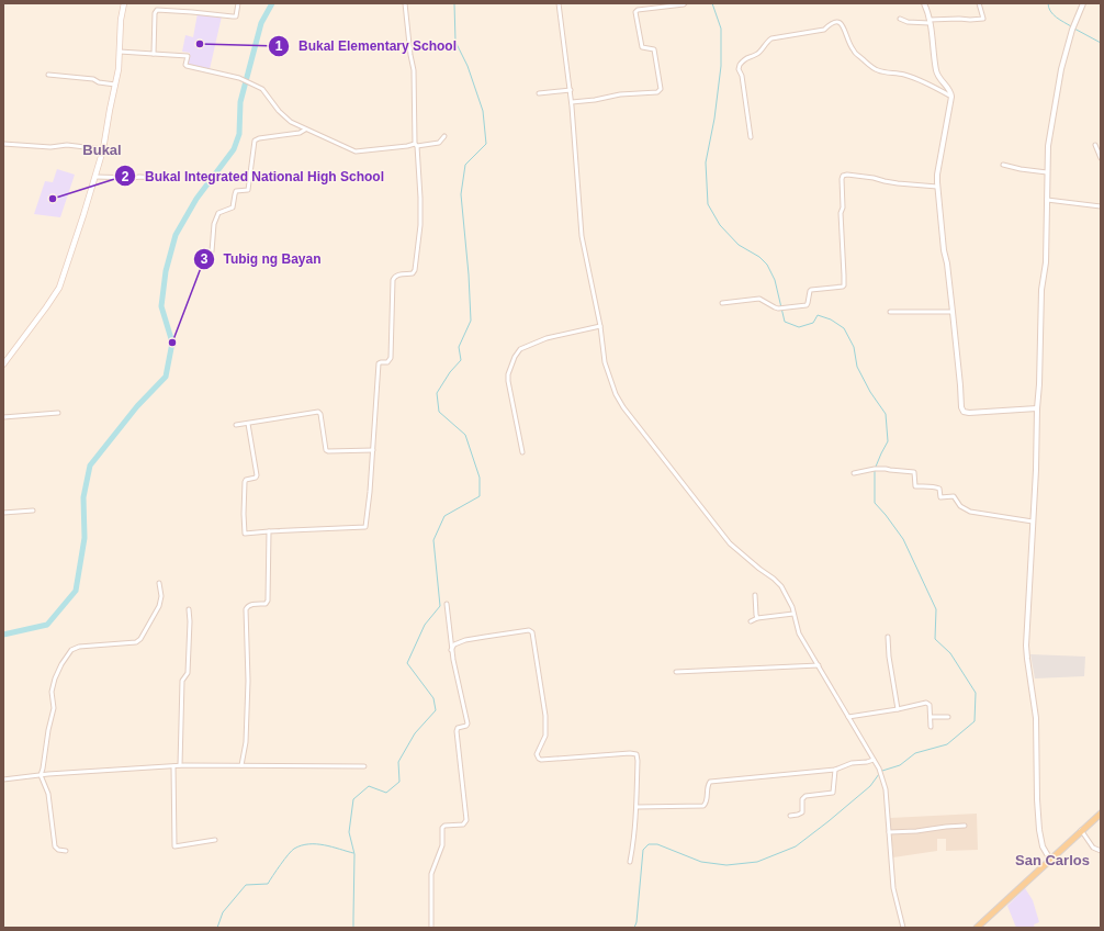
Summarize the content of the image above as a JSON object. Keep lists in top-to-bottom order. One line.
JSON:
{"districts":["Bukal","San Carlos"],"places":["Bukal Elementary School","Bukal Integrated National High School","Tubig ng Bayan"]}
